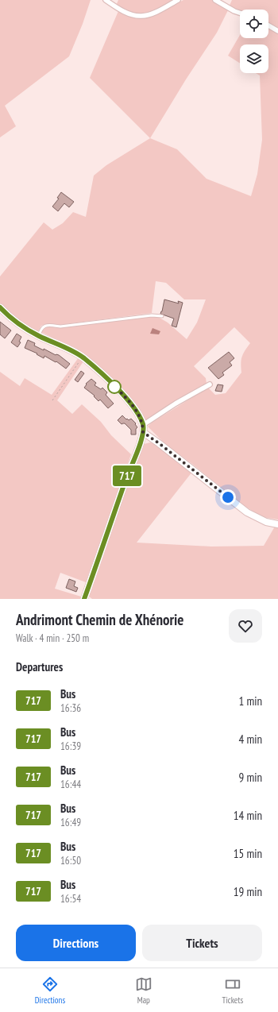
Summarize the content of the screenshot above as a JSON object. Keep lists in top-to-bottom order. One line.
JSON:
{"lines":["bus line 717"],"page":{"on_map":"717","heading":[["Andrimont Chemin de Xhénorie","Walk · 4 min · 250 m"],"Departures"],"list":[{"mark":"717","name":"Bus","note":"16:36","value":"1 min"},{"mark":"717","name":"Bus","note":"16:39","value":"4 min"},{"mark":"717","name":"Bus","note":"16:44","value":"9 min"},{"mark":"717","name":"Bus","note":"16:49","value":"14 min"},{"mark":"717","name":"Bus","note":"16:50","value":"15 min"},{"mark":"717","name":"Bus","note":"16:54","value":"19 min"}],"buttons":["Directions","Tickets"],"tabs":["Directions","Map","Tickets"]}}
